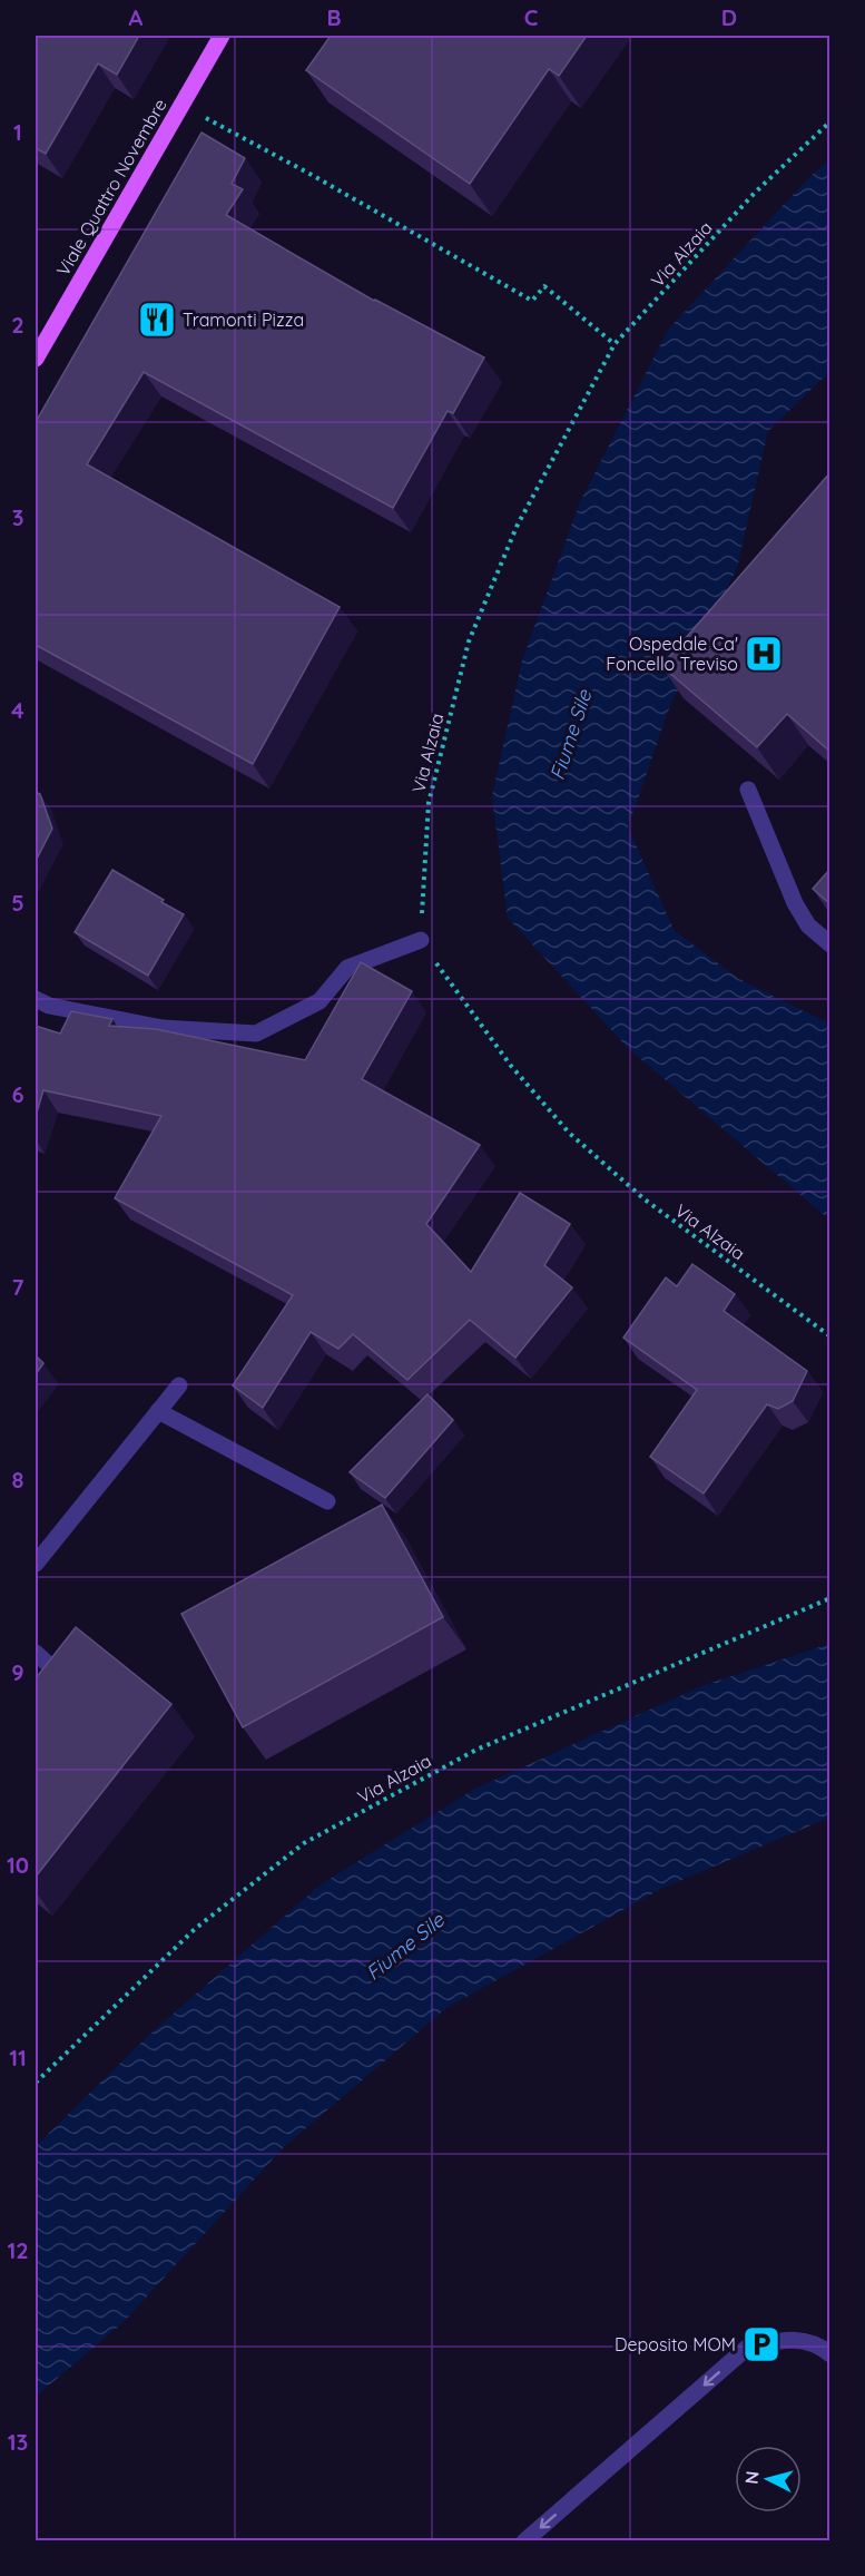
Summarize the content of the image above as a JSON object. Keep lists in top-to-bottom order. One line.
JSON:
{"streets":{"main road":["Viale Quattro Novembre"],"path":["Via Alzaia"]},"water":["Fiume Sile"],"places":{"restaurant":["Tramonti Pizza"],"hospital":["Ospedale Ca' Foncello Treviso"],"parking":["Deposito MOM"]},"north":"left","grid":{"columns":["A","B","C","D"],"rows":["1","2","3","4","5","6","7","8","9","10","11","12","13"]}}
